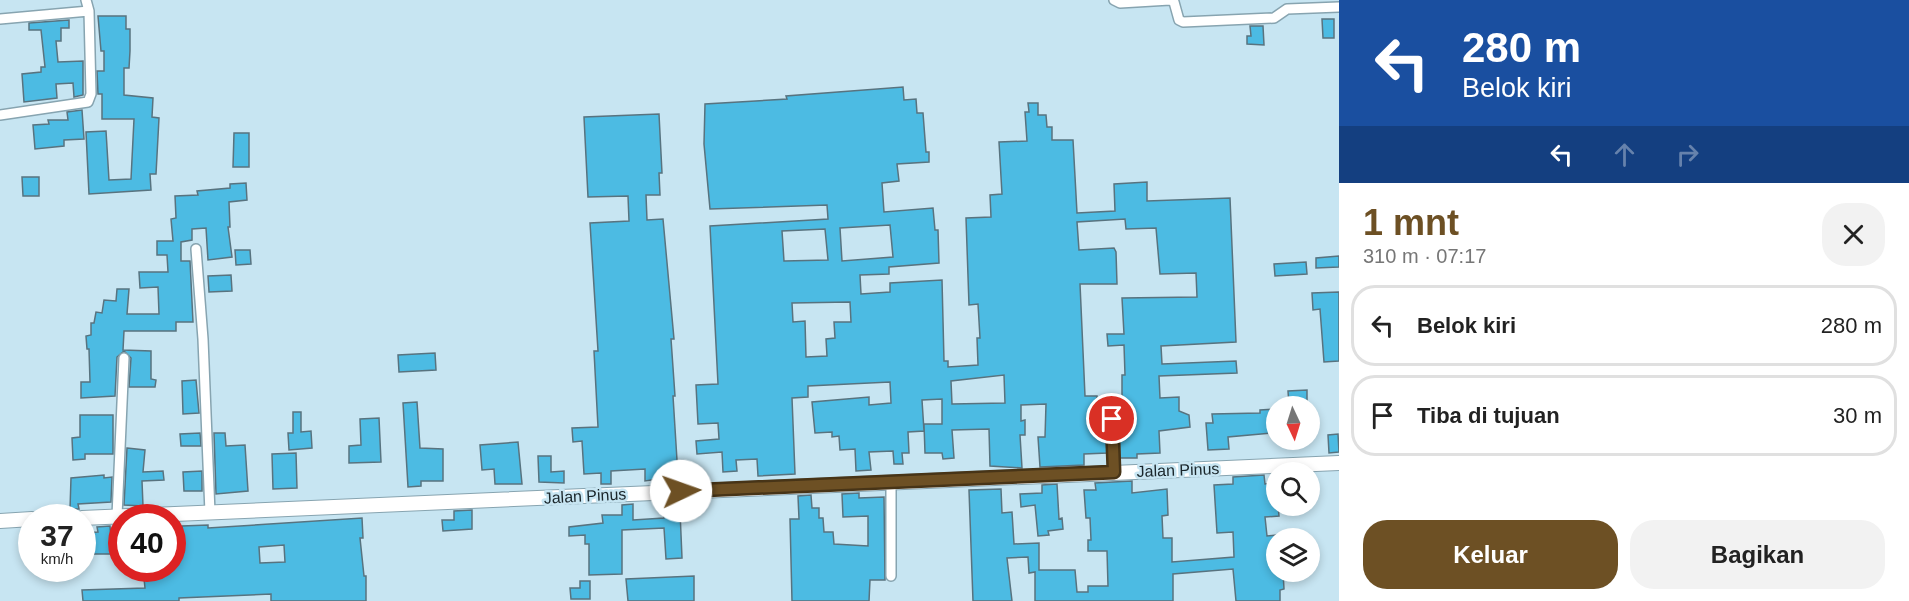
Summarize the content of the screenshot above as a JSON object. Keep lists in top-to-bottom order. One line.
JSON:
{"streets":{"street":["Jalan Pinus"]},"north":"bottom","page":{"turn":["280 m","Belok kiri"],"heading":["1 mnt","310 m · 07:17"],"list":[{"name":"Belok kiri","value":"280 m"},{"name":"Tiba di tujuan","value":"30 m"}],"speed":"37 km/h","limit":"40","buttons":["Keluar","Bagikan"]}}
